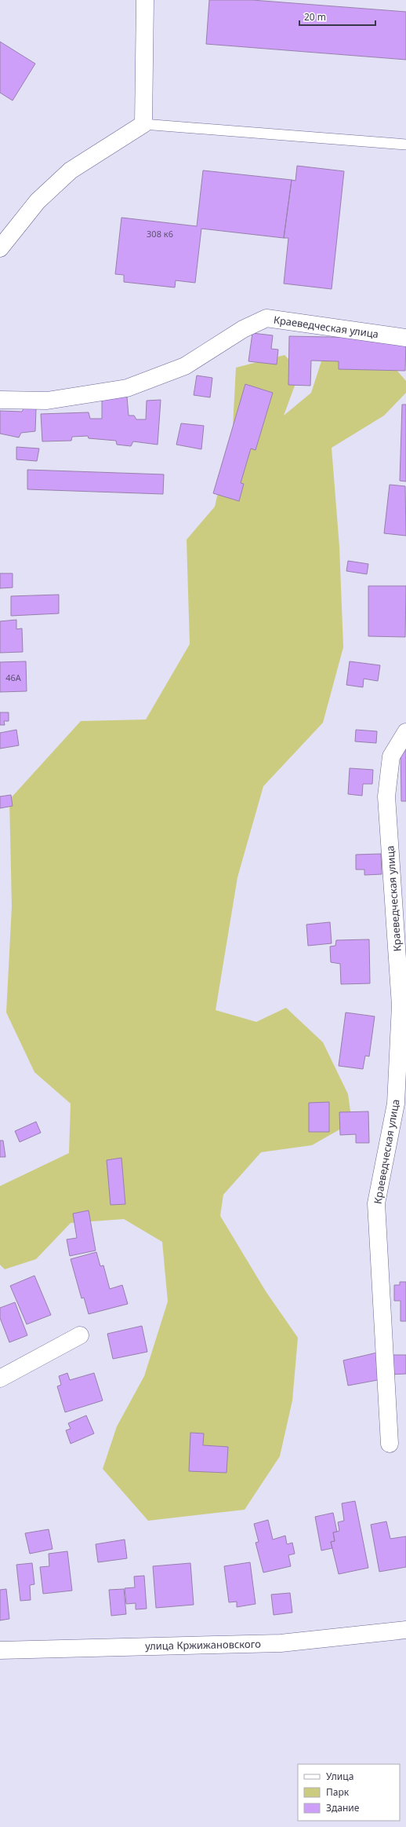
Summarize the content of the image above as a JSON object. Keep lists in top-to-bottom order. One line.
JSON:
{"streets":{"street":["Краеведческая улица","улица Кржижановского"]},"house_numbers":["308 к6","46А"],"legend":["Улица","Парк","Здание"],"scale_bar":"20 m"}
